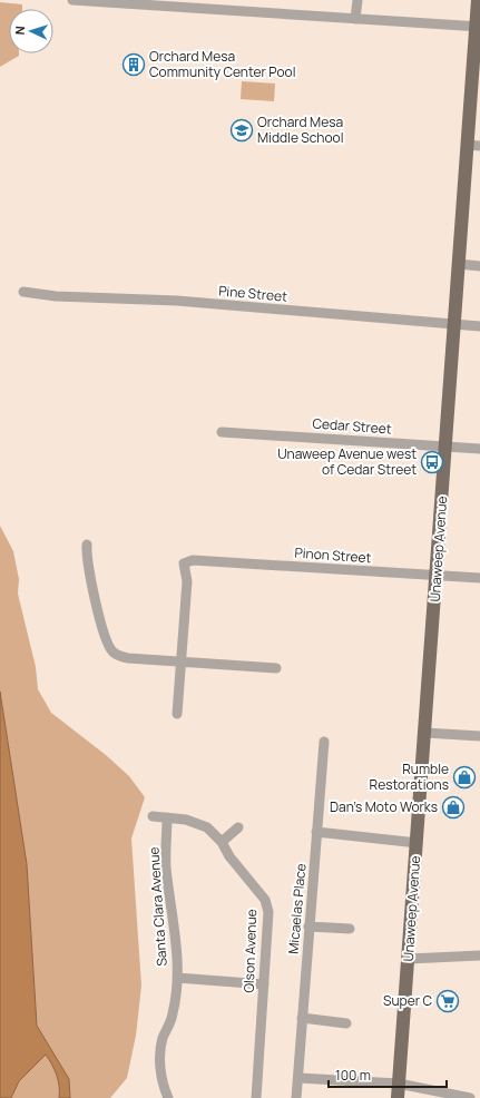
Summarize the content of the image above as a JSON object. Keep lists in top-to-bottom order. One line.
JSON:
{"streets":{"main road":["Unaweep Avenue"],"street":["Pine Street","Cedar Street","Pinon Street","Santa Clara Avenue","Micaelas Place","Olson Avenue"]},"crossings":[["Pine Street","Unaweep Avenue"],["Cedar Street","Unaweep Avenue"],["Unaweep Avenue","Pinon Street"],["Santa Clara Avenue","Olson Avenue"]],"places":{"building":["Orchard Mesa Community Center Pool"],"school or university":["Orchard Mesa Middle School"],"bus stop":["Unaweep Avenue west of Cedar Street"],"shop":["Rumble Restorations","Dan's Moto Works"],"supermarket":["Super C"]},"scale_bar":"100 m","north":"left"}
